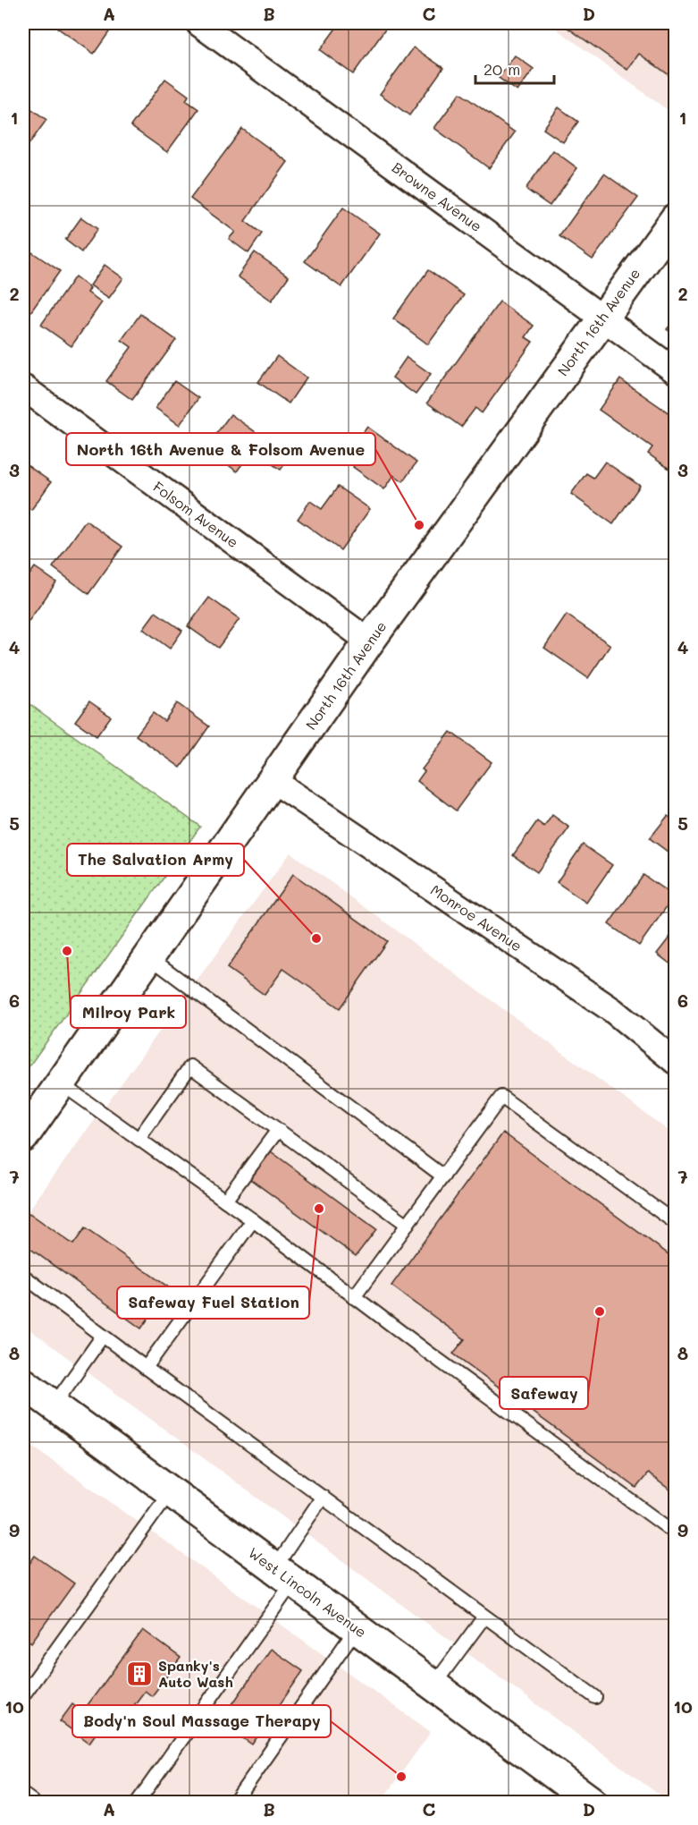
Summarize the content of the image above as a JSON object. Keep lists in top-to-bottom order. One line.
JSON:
{"streets":{"main road":["North 16th Avenue","West Lincoln Avenue"],"street":["Browne Avenue","Folsom Avenue","Monroe Avenue"]},"crossings":[["Browne Avenue","North 16th Avenue"],["North 16th Avenue","Folsom Avenue"],["North 16th Avenue","Monroe Avenue"]],"places":{"other":["North 16th Avenue & Folsom Avenue","The Salvation Army","Milroy Park","Safeway Fuel Station","Safeway","Body'n Soul Massage Therapy"],"building":["Spanky's Auto Wash"]},"scale_bar":"20 m","grid":{"columns":["A","B","C","D"],"rows":["1","2","3","4","5","6","7","8","9","10"]}}
